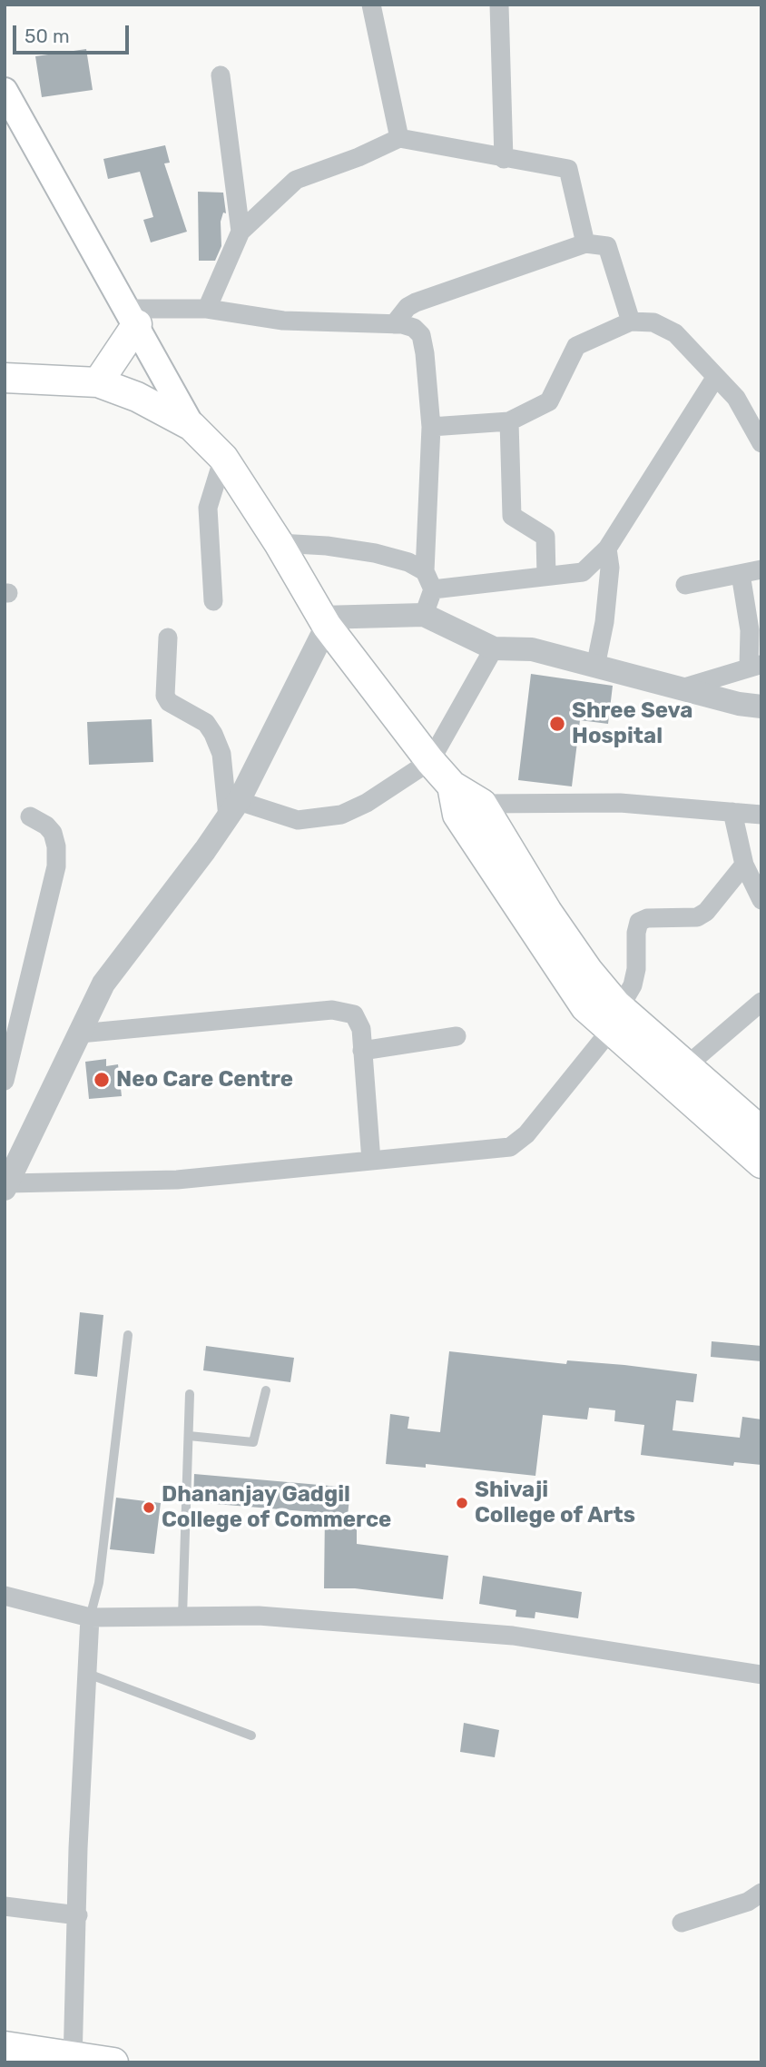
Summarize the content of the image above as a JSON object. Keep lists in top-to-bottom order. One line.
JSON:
{"places":["Shree Seva Hospital","Neo Care Centre","Shivaji College of Arts","Dhananjay Gadgil College of Commerce"],"scale_bar":"50 m"}
